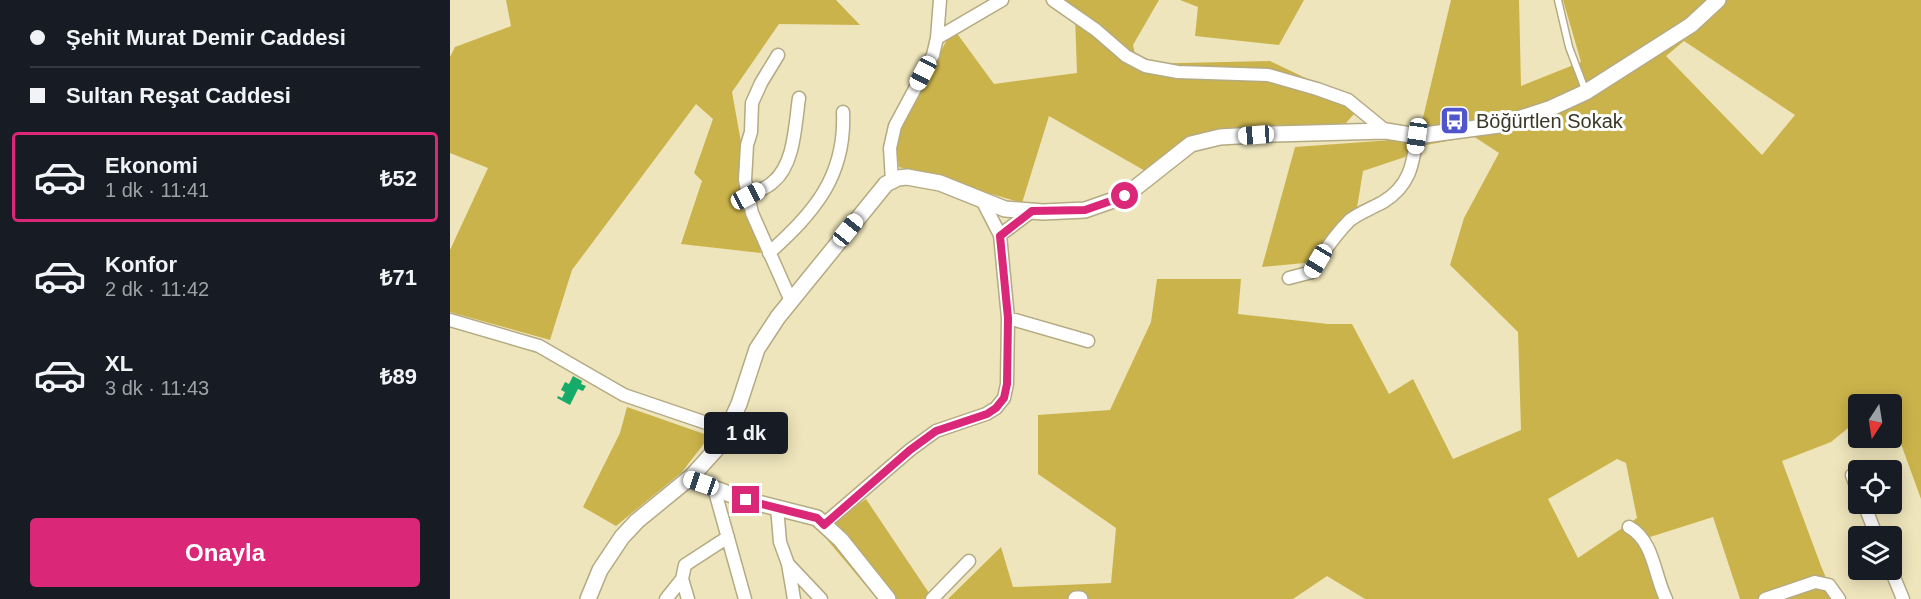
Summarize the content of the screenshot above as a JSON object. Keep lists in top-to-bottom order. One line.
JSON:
{"places":{"bus stop":["Böğürtlen Sokak"]},"north":"bottom","page":{"banner":["Şehit Murat Demir Caddesi","Sultan Reşat Caddesi"],"list":[{"name":"Ekonomi","note":"1 dk · 11:41","value":"₺52"},{"name":"Konfor","note":"2 dk · 11:42","value":"₺71"},{"name":"XL","note":"3 dk · 11:43","value":"₺89"}],"bubble":"1 dk","buttons":"Onayla"}}
